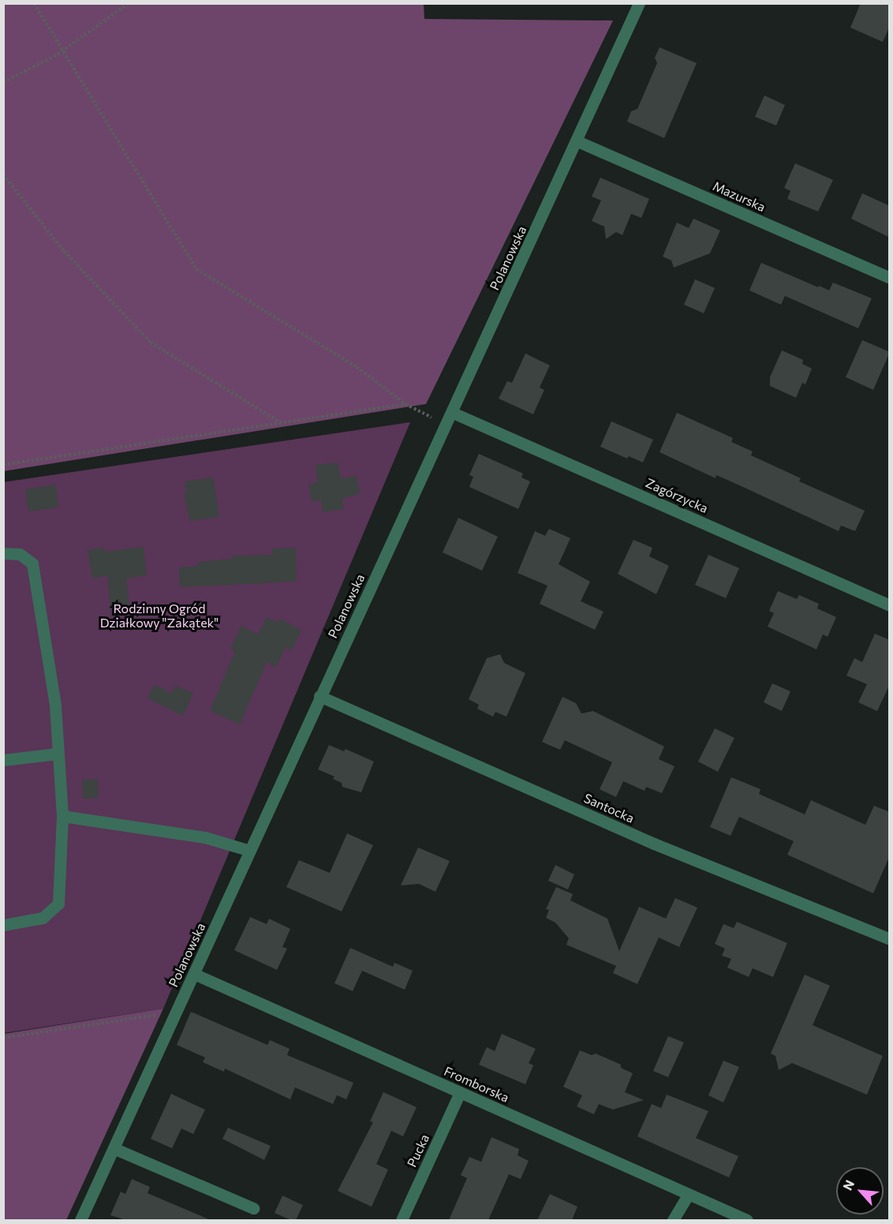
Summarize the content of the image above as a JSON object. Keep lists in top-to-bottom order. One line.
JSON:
{"streets":{"street":["Mazurska","Polanowska","Zagórzycka","Santocka","Fromborska","Pucka"]},"crossings":[["Mazurska","Polanowska"],["Polanowska","Zagórzycka"],["Polanowska","Santocka"],["Polanowska","Fromborska"],["Fromborska","Pucka"]],"parks":["Rodzinny Ogród Działkowy \"Zakątek\""],"north":"top left"}
